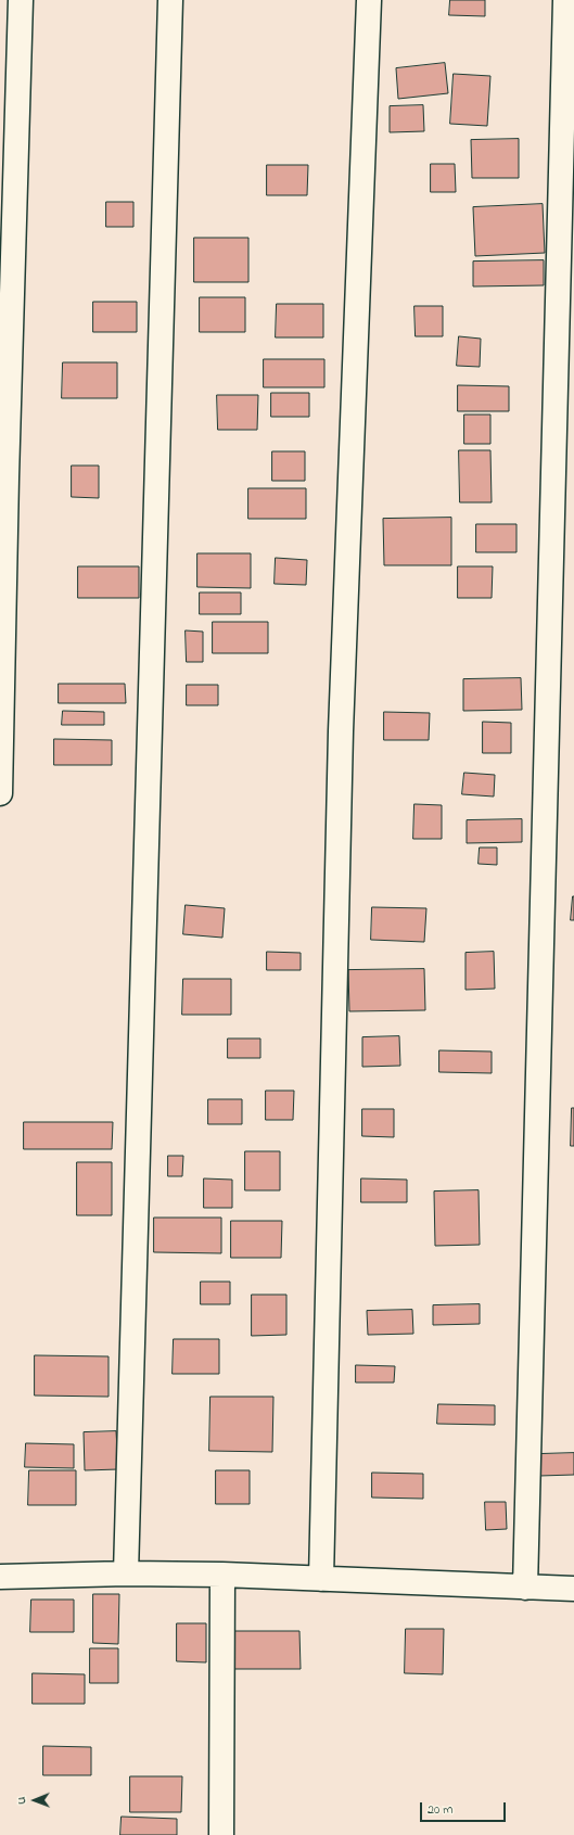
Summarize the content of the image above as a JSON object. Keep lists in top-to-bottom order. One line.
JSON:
{"scale_bar":"20 m","north":"left"}
